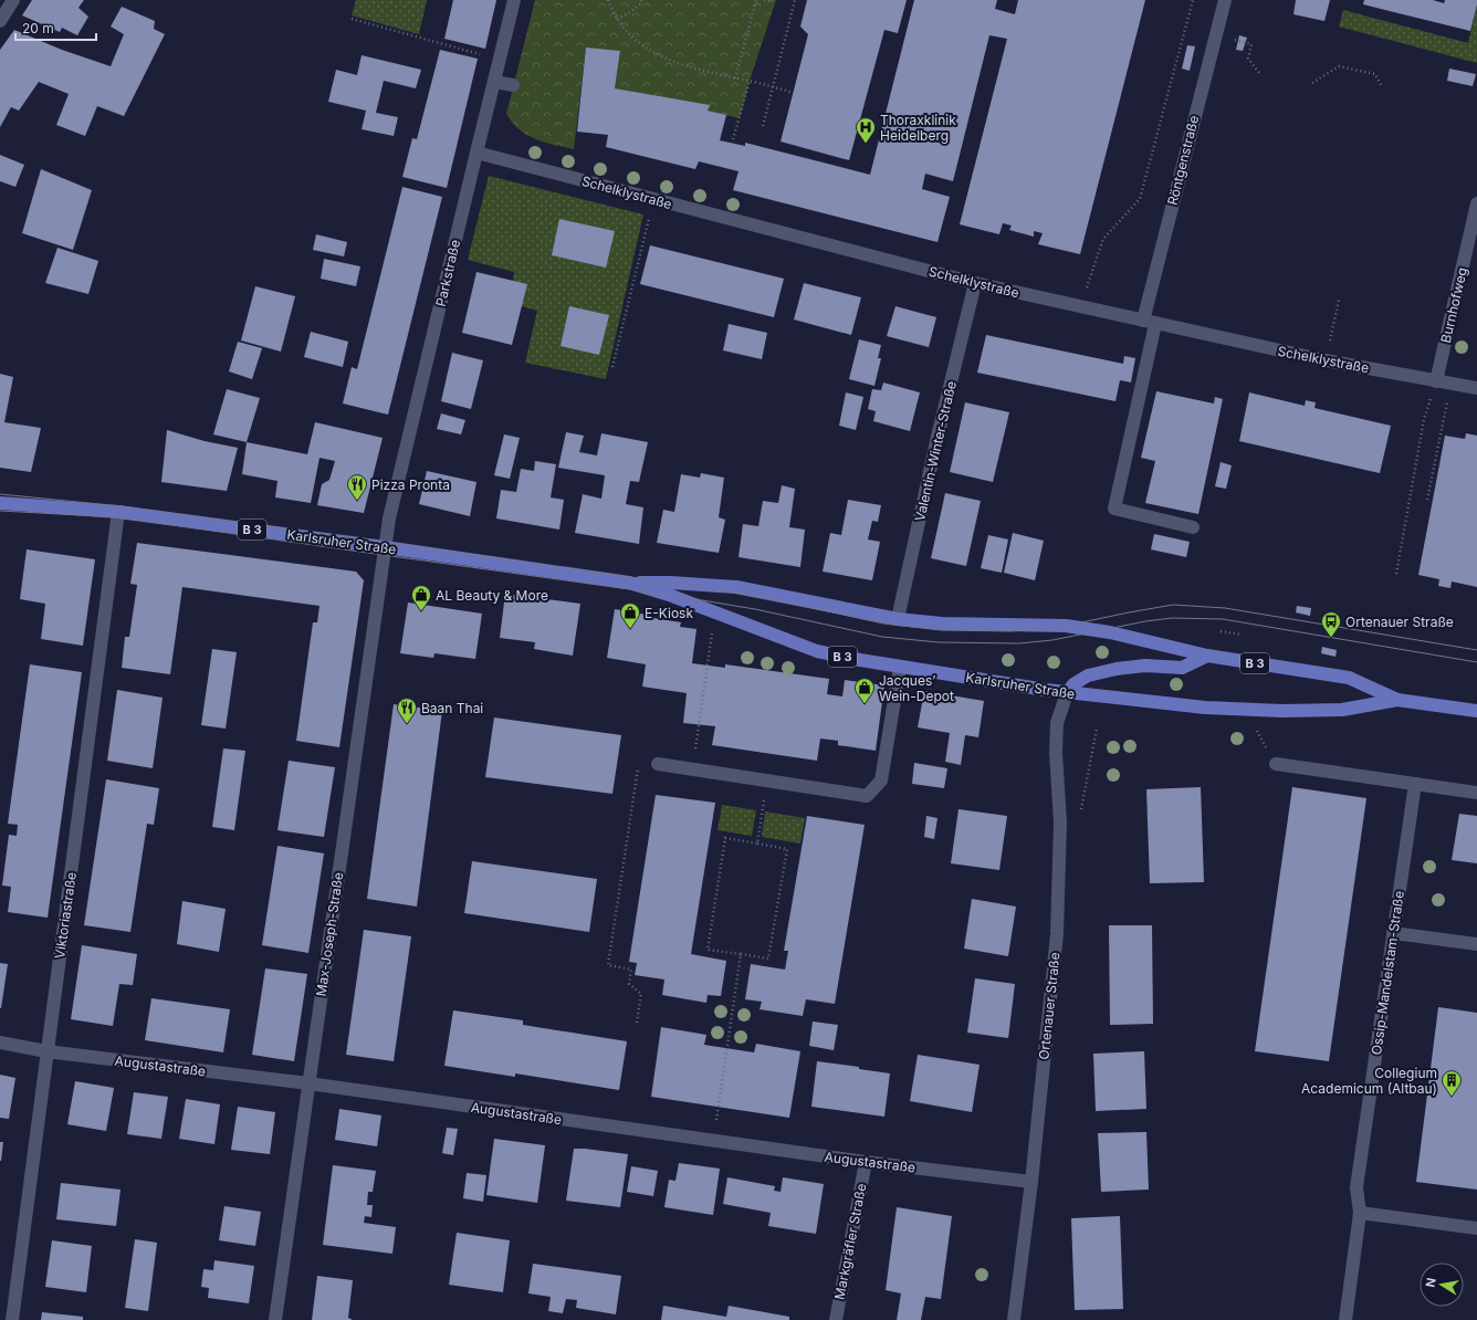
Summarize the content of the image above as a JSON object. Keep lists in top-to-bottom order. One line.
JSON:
{"streets":{"main road":["B 3","Karlsruher Straße"],"street":["Röntgenstraße","Schelklystraße","Parkstraße","Burnhofweg","Valentin-Winter-Straße","Viktoriastraße","Max-Joseph-Straße","Ossip-Mandelstam-Straße","Ortenauer Straße","Augustastraße","Markgräfler Straße"]},"crossings":[["Röntgenstraße","Schelklystraße"],["Schelklystraße","Parkstraße"],["Schelklystraße","Burnhofweg"],["Schelklystraße","Valentin-Winter-Straße"],["Parkstraße","Karlsruher Straße"],["Parkstraße","Max-Joseph-Straße"],["Valentin-Winter-Straße","Karlsruher Straße"],["Karlsruher Straße","Viktoriastraße"],["Karlsruher Straße","Max-Joseph-Straße"],["Karlsruher Straße","Ortenauer Straße"],["Viktoriastraße","Augustastraße"],["Max-Joseph-Straße","Augustastraße"],["Ortenauer Straße","Augustastraße"],["Augustastraße","Markgräfler Straße"]],"places":{"hospital":["Thoraxklinik Heidelberg"],"restaurant":["Pizza Pronta","Baan Thai"],"shop":["AL Beauty & More","E-Kiosk","Jacques’ Wein-Depot"],"bus stop":["Ortenauer Straße"],"building":["Collegium Academicum (Altbau)"]},"scale_bar":"20 m","north":"left"}
